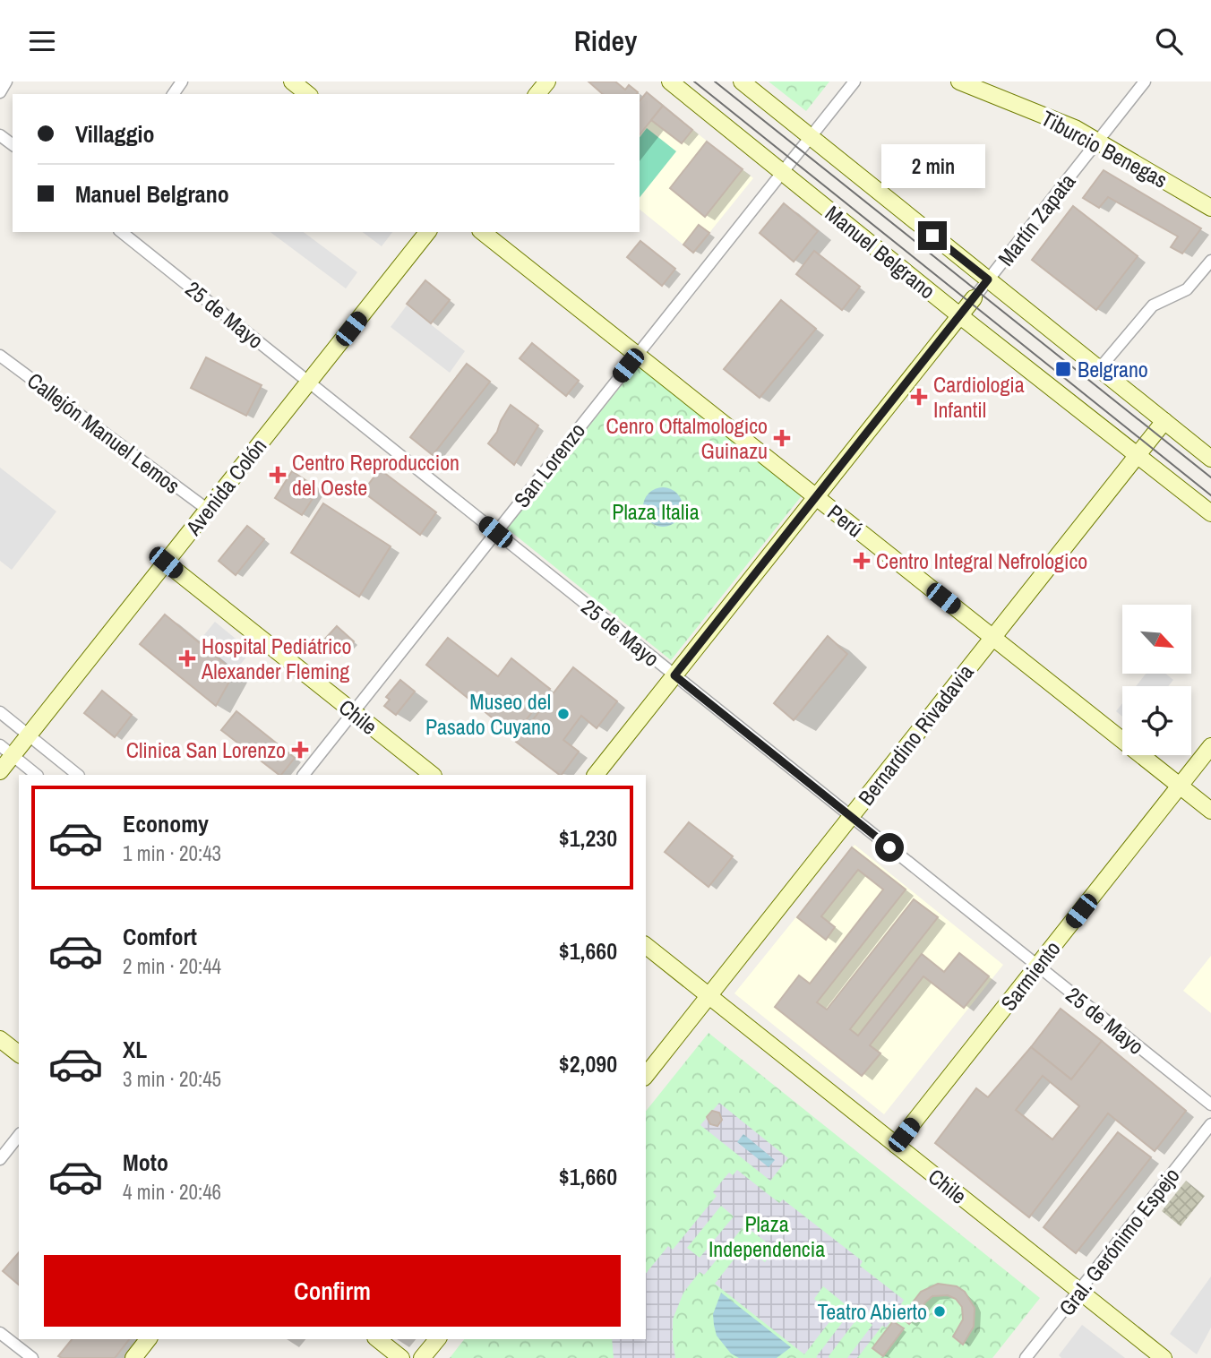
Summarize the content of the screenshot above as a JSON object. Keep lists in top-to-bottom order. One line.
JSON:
{"streets":{"street":["Tiburcio Benegas","Martín Zapata","Manuel Belgrano","25 de Mayo","Callejón Manuel Lemos","San Lorenzo","Avenida Colón","Perú","Chile","Bernardino Rivadavia","Sarmiento","Gral. Gerónimo Espejo"]},"crossings":[["Tiburcio Benegas","Martín Zapata"],["Martín Zapata","Manuel Belgrano"],["Manuel Belgrano","San Lorenzo"],["Manuel Belgrano","Bernardino Rivadavia"],["25 de Mayo","San Lorenzo"],["25 de Mayo","Avenida Colón"],["25 de Mayo","Bernardino Rivadavia"],["25 de Mayo","Sarmiento"],["Callejón Manuel Lemos","Avenida Colón"],["San Lorenzo","Perú"],["San Lorenzo","Chile"],["Avenida Colón","Chile"],["Perú","Bernardino Rivadavia"],["Perú","Sarmiento"],["Chile","Bernardino Rivadavia"],["Chile","Sarmiento"],["Chile","Gral. Gerónimo Espejo"]],"parks":["Plaza Italia","Plaza Independencia"],"places":{"transit":["Belgrano"],"health":["Cardiologia Infantil","Cenro Oftalmologico Guinazu","Centro Reproduccion del Oeste","Centro Integral Nefrologico","Hospital Pediátrico Alexander Fleming","Clinica San Lorenzo"],"other":["Museo del Pasado Cuyano","Teatro Abierto"]},"north":"bottom right","page":{"header":"Ridey","banner":["Villaggio","Manuel Belgrano"],"bubble":"2 min","list":[{"name":"Economy","note":"1 min · 20:43","value":"$1,230"},{"name":"Comfort","note":"2 min · 20:44","value":"$1,660"},{"name":"XL","note":"3 min · 20:45","value":"$2,090"},{"name":"Moto","note":"4 min · 20:46","value":"$1,660"}],"buttons":"Confirm"}}
